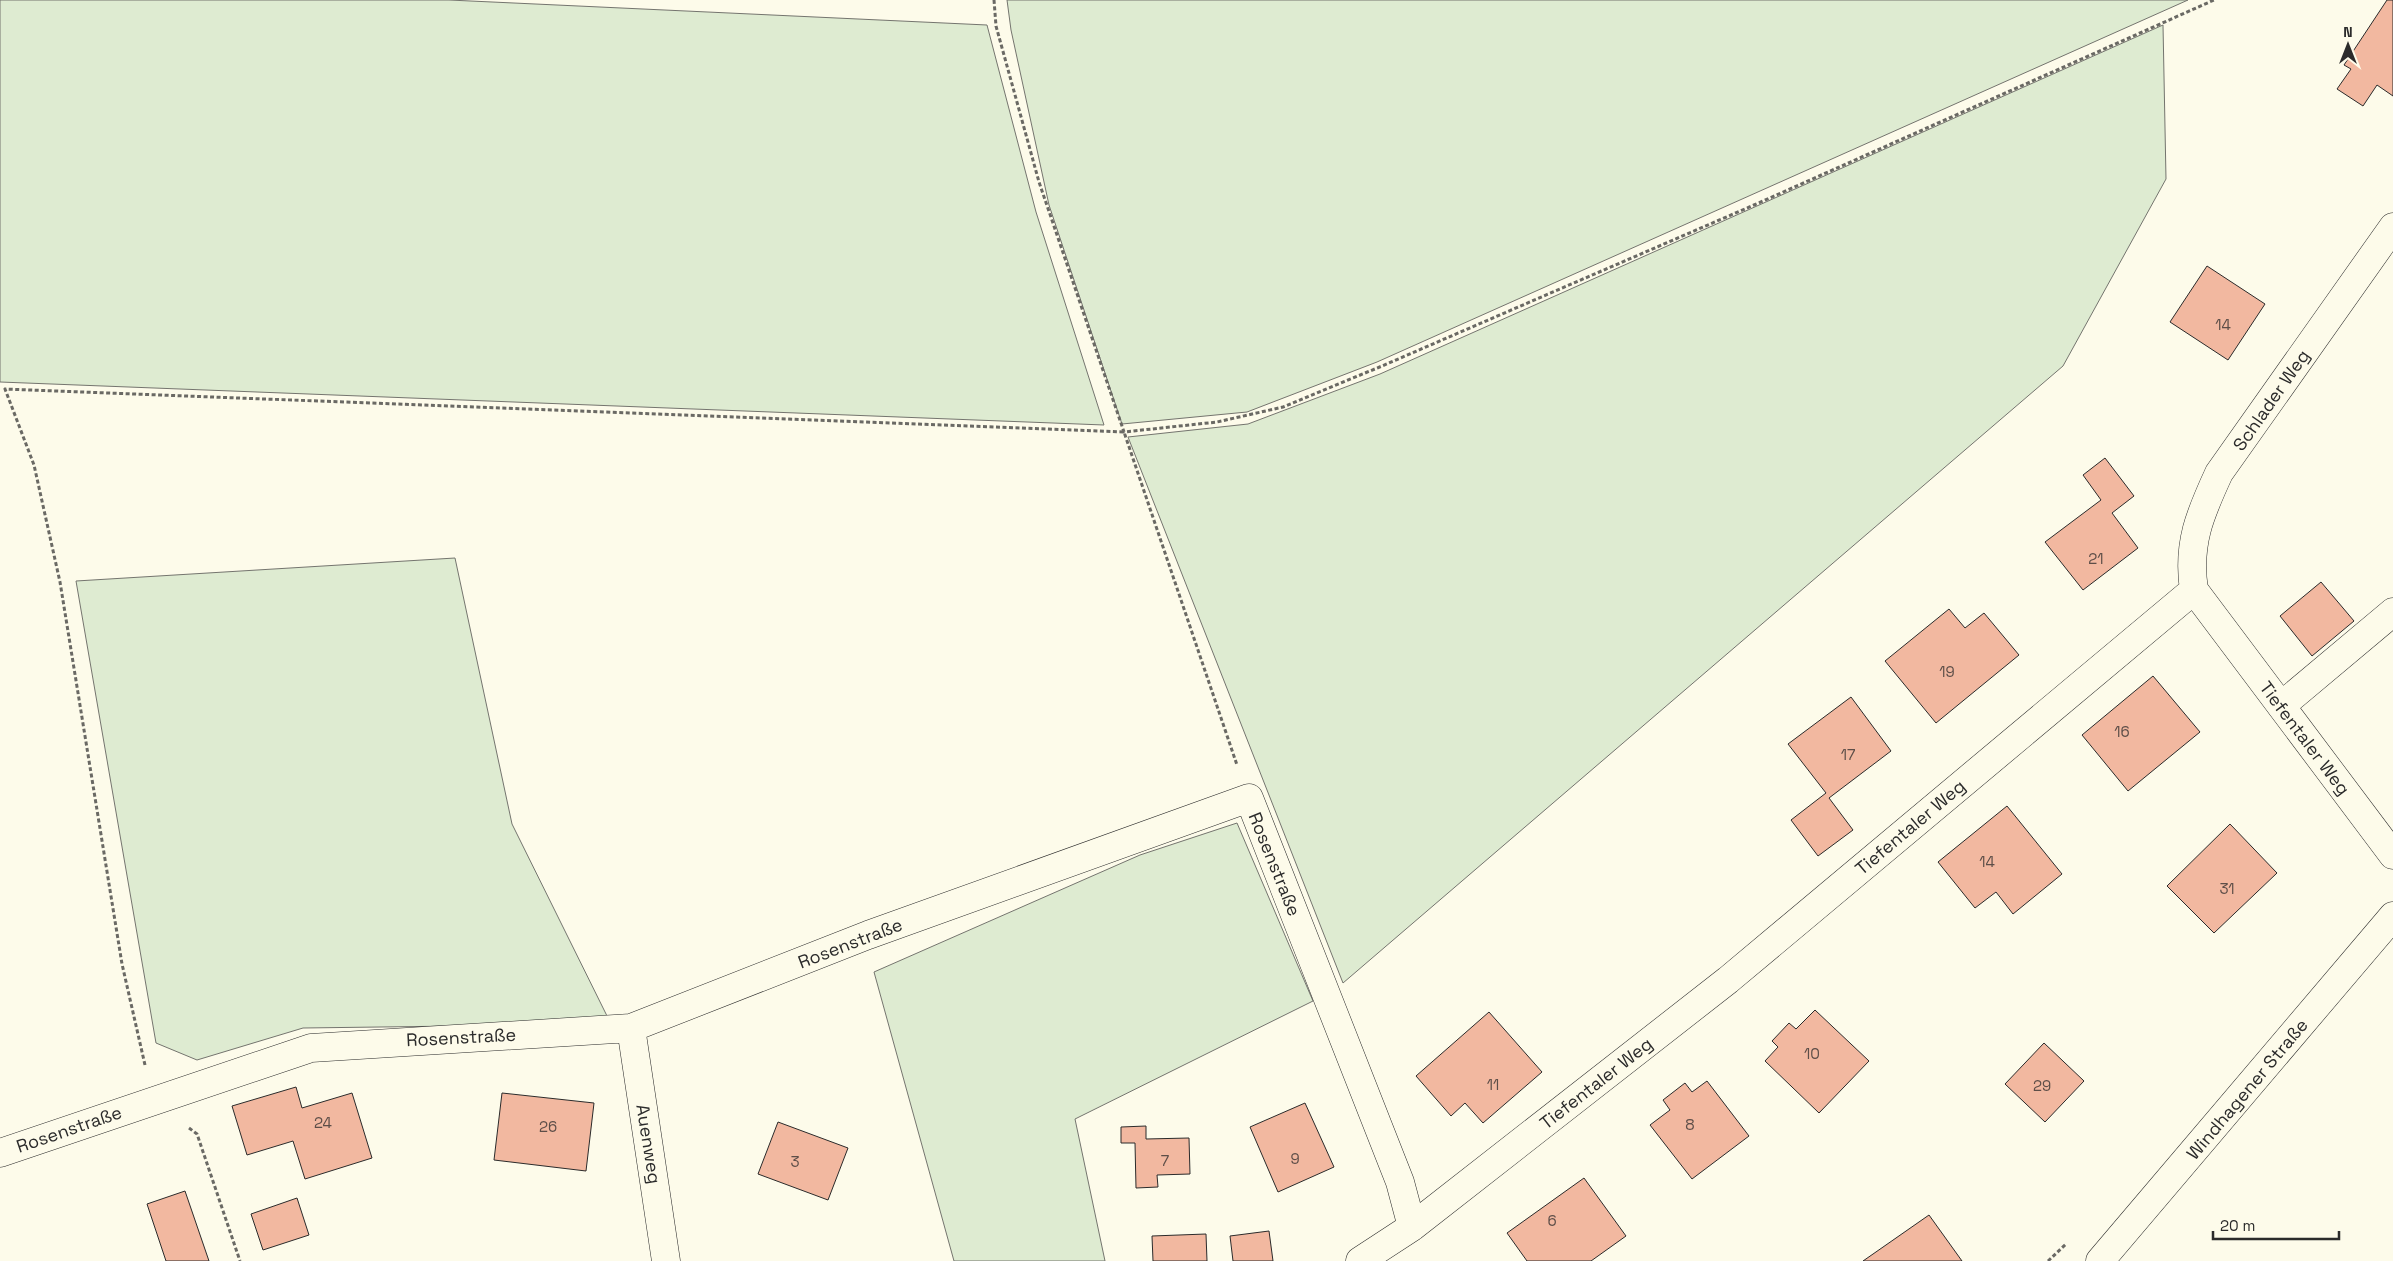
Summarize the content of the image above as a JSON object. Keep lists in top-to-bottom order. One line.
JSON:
{"streets":{"street":["Schlader Weg","Tiefentaler Weg","Rosenstraße","Windhagener Straße","Auenweg"]},"crossings":[["Schlader Weg","Tiefentaler Weg"],["Tiefentaler Weg","Rosenstraße"],["Rosenstraße","Auenweg"]],"house_numbers":["14","21","19","16","17","14","31","10","11","29","24","8","26","9","7","3","6"],"scale_bar":"20 m","north":"top"}
